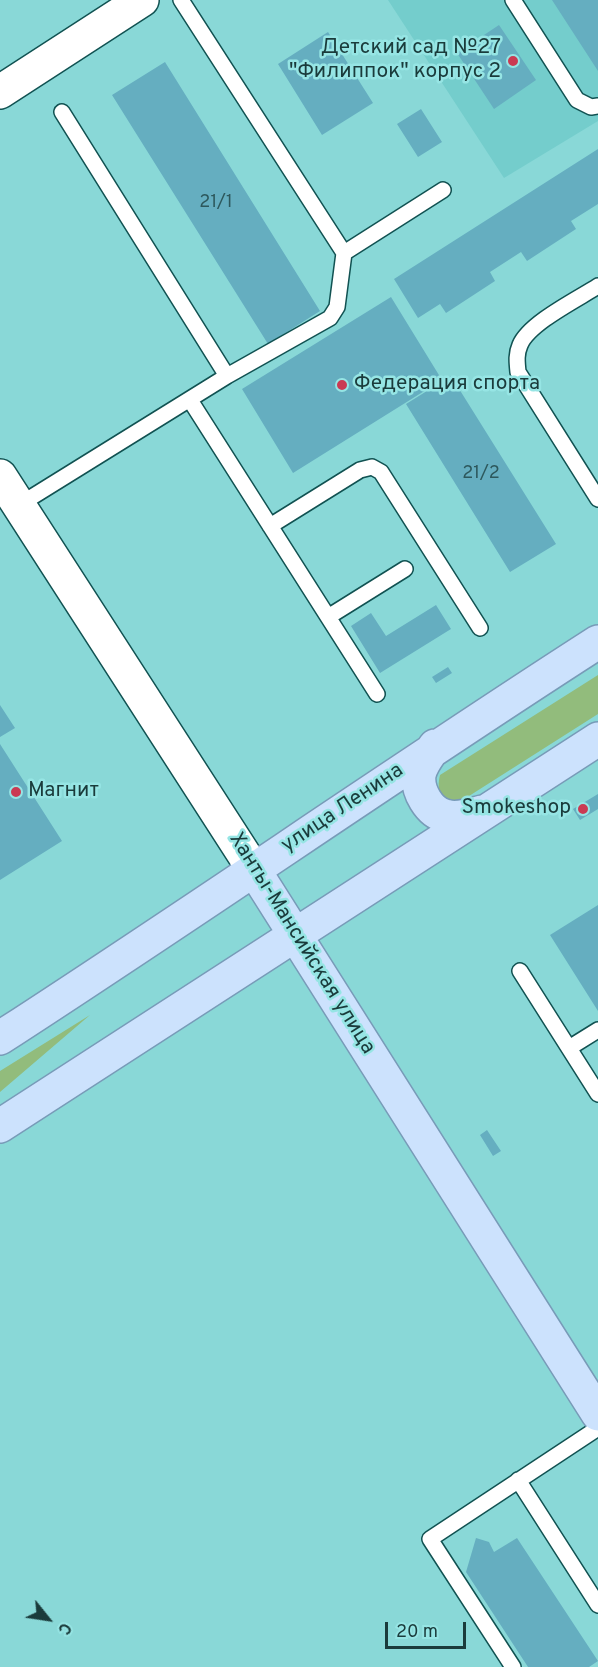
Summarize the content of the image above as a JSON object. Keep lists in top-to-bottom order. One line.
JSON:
{"streets":{"main road":["улица Ленина","Ханты-Мансийская улица"]},"crossings":[["улица Ленина","Ханты-Мансийская улица"]],"places":["Детский сад №27 \"Филиппок\" корпус 2","Федерация спорта","Магнит","Smokeshop"],"house_numbers":["21/1","21/2"],"scale_bar":"20 m","north":"bottom right"}
